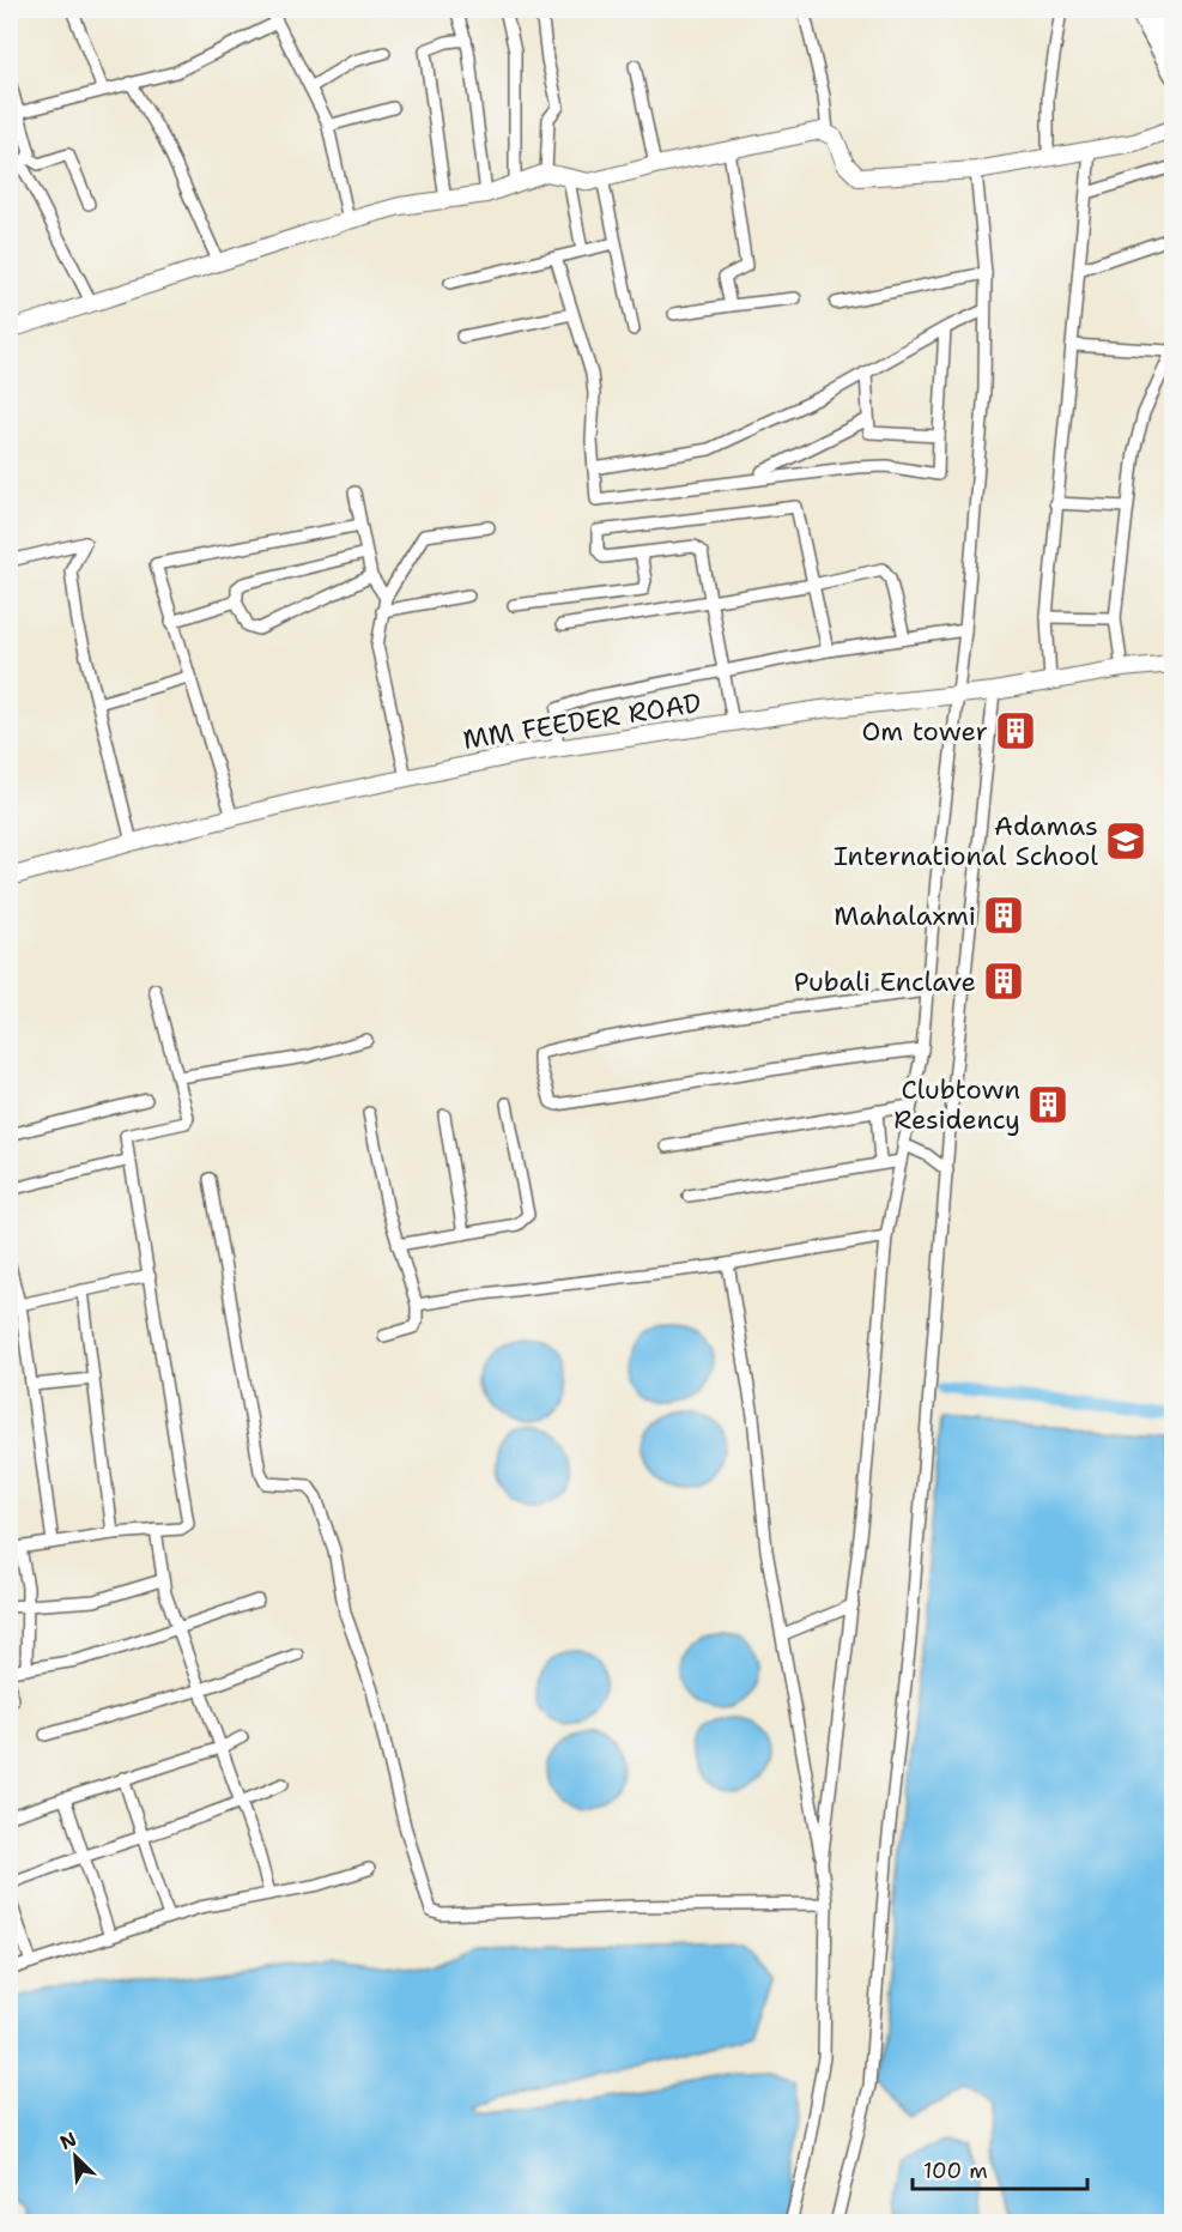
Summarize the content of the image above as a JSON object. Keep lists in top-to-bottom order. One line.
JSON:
{"streets":{"street":["MM FEEDER ROAD"]},"places":{"building":["Om tower","Mahalaxmi","Pubali Enclave","Clubtown Residency"],"school or university":["Adamas International School"]},"scale_bar":"100 m","north":"top left"}
